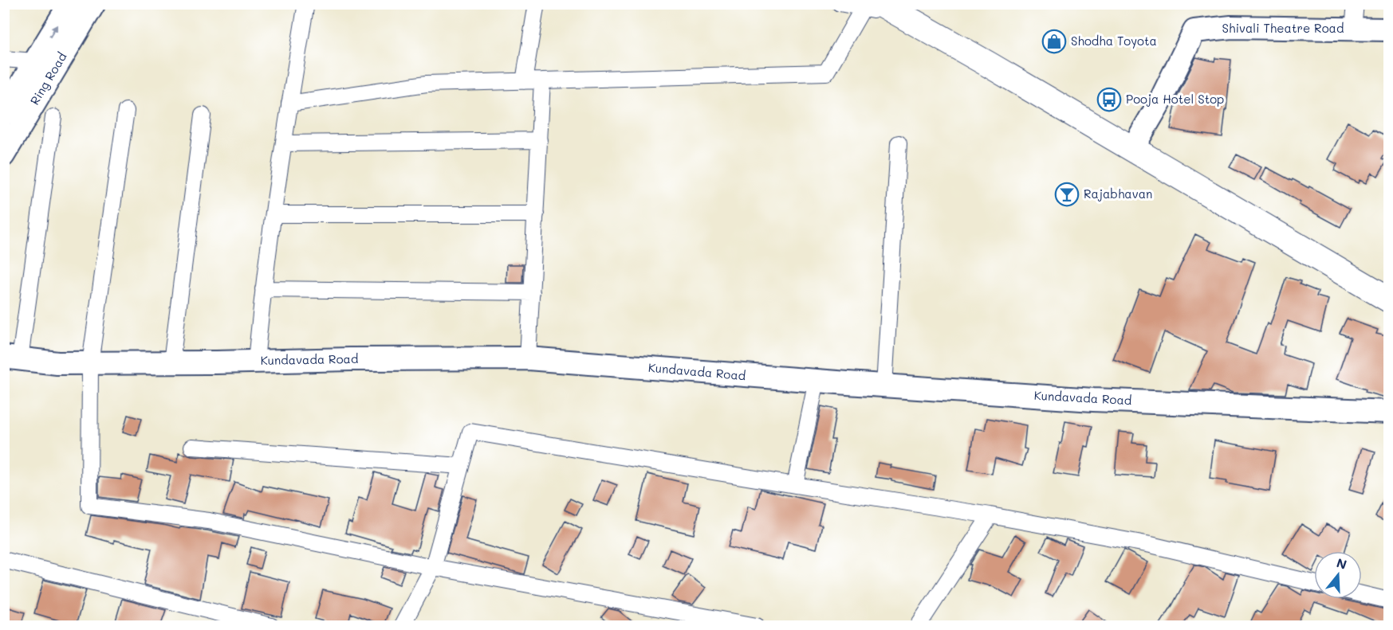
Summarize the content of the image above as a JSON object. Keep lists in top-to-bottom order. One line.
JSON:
{"streets":{"street":["Shivali Theatre Road","Ring Road","Kundavada Road"]},"places":{"shop":["Shodha Toyota"],"bus stop":["Pooja Hotel Stop"],"bar":["Rajabhavan"]},"north":"top"}
